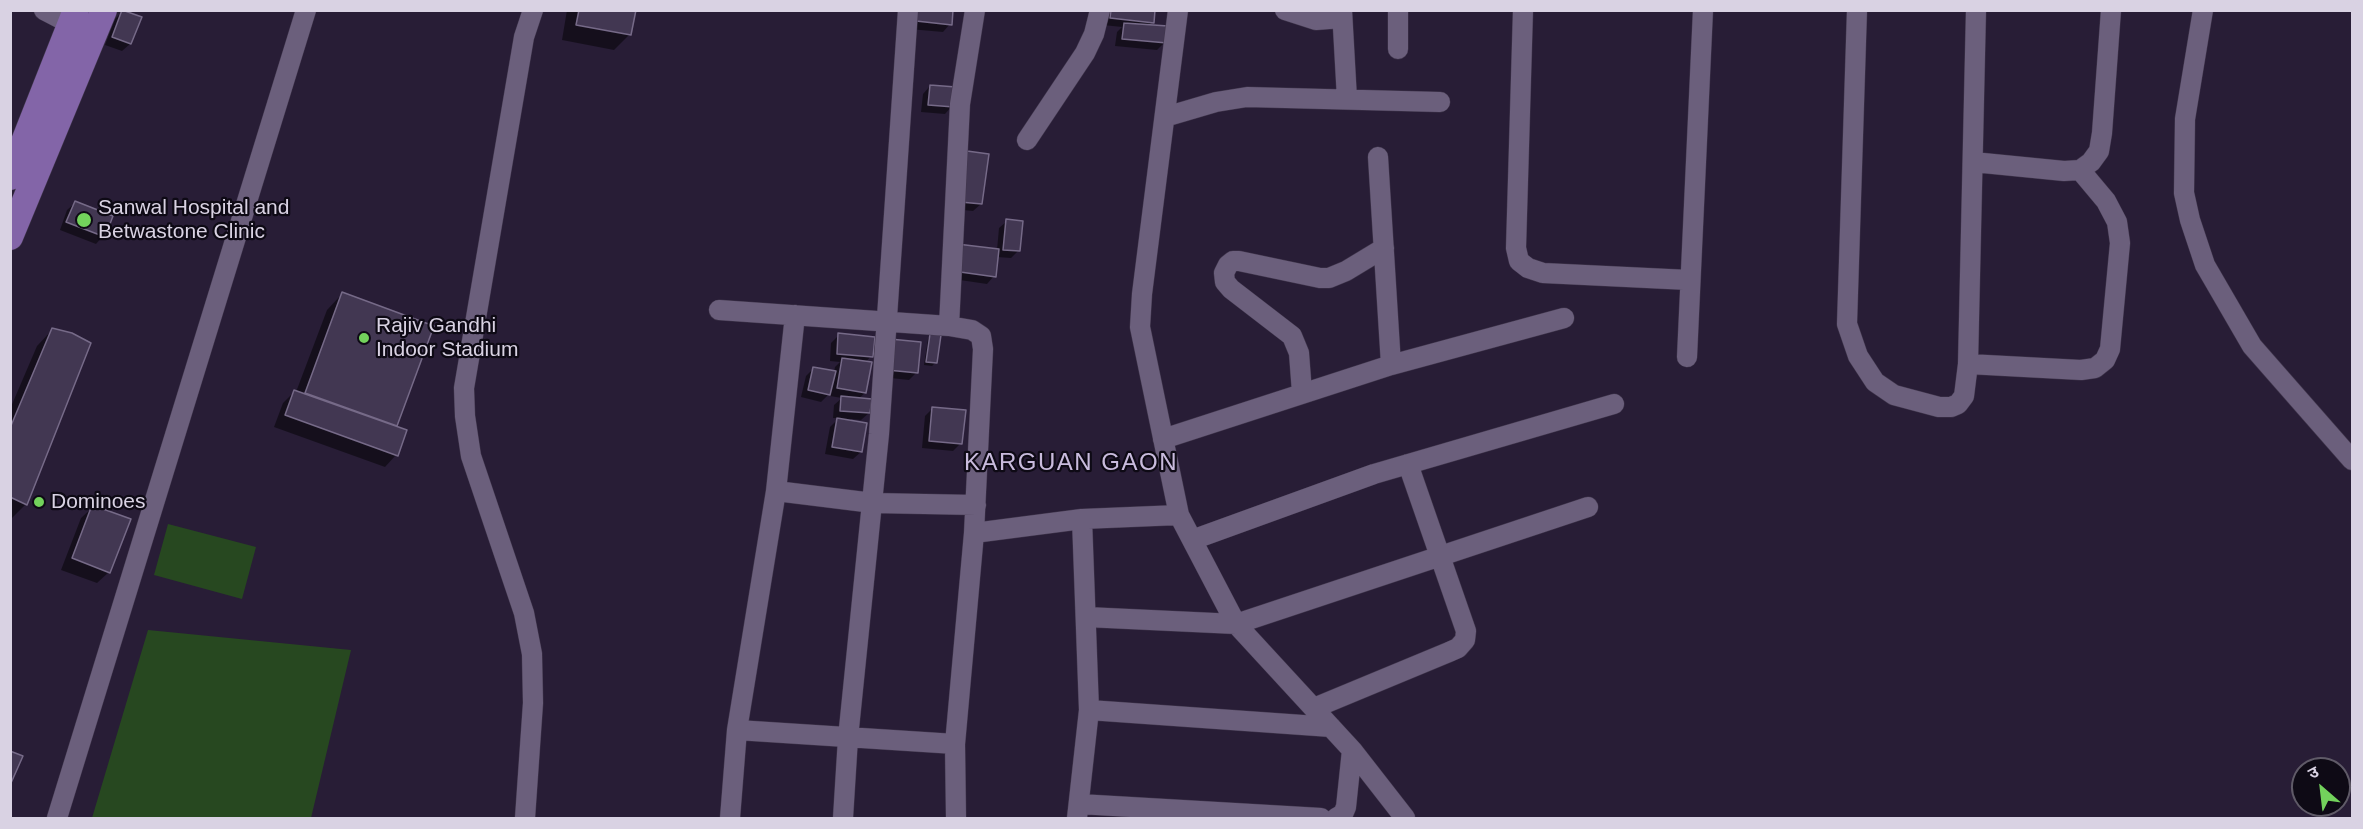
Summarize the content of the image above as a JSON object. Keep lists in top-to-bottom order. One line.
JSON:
{"districts":["KARGUAN GAON"],"places":["Sanwal Hospital and Betwastone Clinic","Rajiv Gandhi Indoor Stadium","Dominoes"],"north":"top left"}
